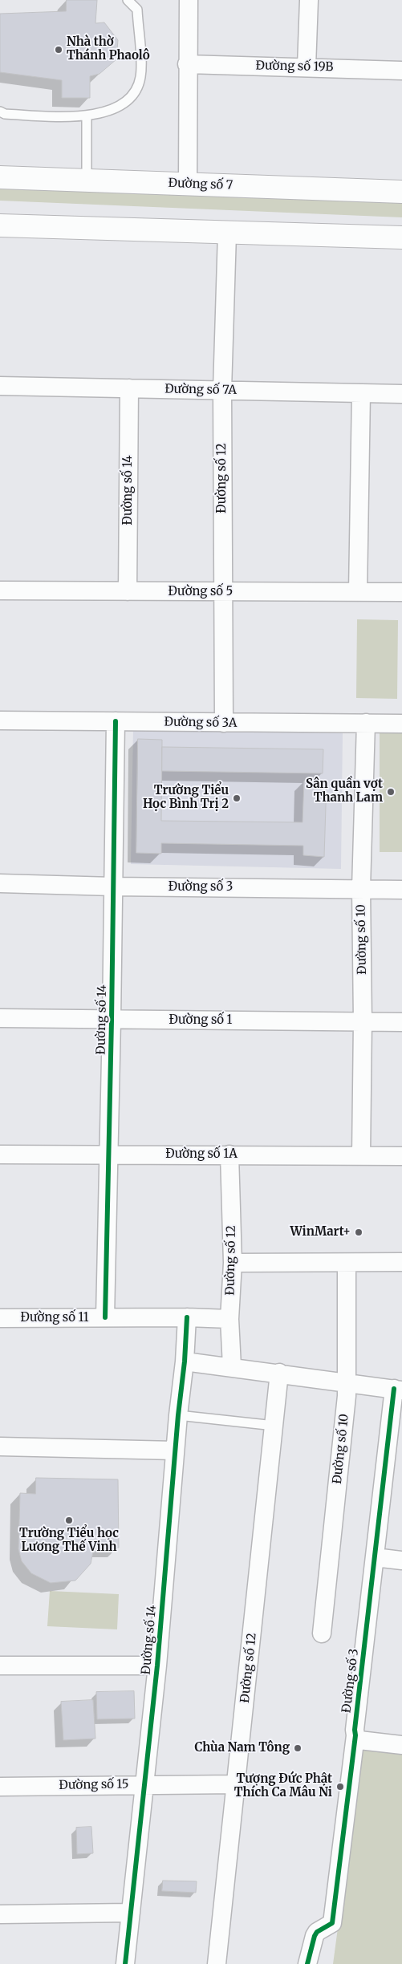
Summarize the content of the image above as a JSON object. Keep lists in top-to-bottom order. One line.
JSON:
{"streets":{"main road":["Đường số 7"],"street":["Đường số 19B","Đường số 7A","Đường số 12","Đường số 14","Đường số 5","Đường số 3A","Đường số 3","Đường số 10","Đường số 1","Đường số 1A","Đường số 11","Đường số 15"]},"crossings":[["Đường số 7A","Đường số 12"],["Đường số 7A","Đường số 14"],["Đường số 12","Đường số 5"],["Đường số 12","Đường số 3A"],["Đường số 12","Đường số 1A"],["Đường số 12","Đường số 11"],["Đường số 12","Đường số 15"],["Đường số 14","Đường số 5"],["Đường số 14","Đường số 3A"],["Đường số 14","Đường số 3"],["Đường số 14","Đường số 1"],["Đường số 14","Đường số 1A"],["Đường số 14","Đường số 11"],["Đường số 14","Đường số 15"],["Đường số 3A","Đường số 10"],["Đường số 3","Đường số 10"],["Đường số 10","Đường số 1"],["Đường số 10","Đường số 1A"]],"places":["Nhà thờ Thánh Phaolô","Sân quần vợt Thanh Lam","Trường Tiểu Học Bình Trị 2","WinMart+","Trường Tiểu học Lương Thế Vinh","Chùa Nam Tông","Tượng Đức Phật Thích Ca Mâu Ni"]}
